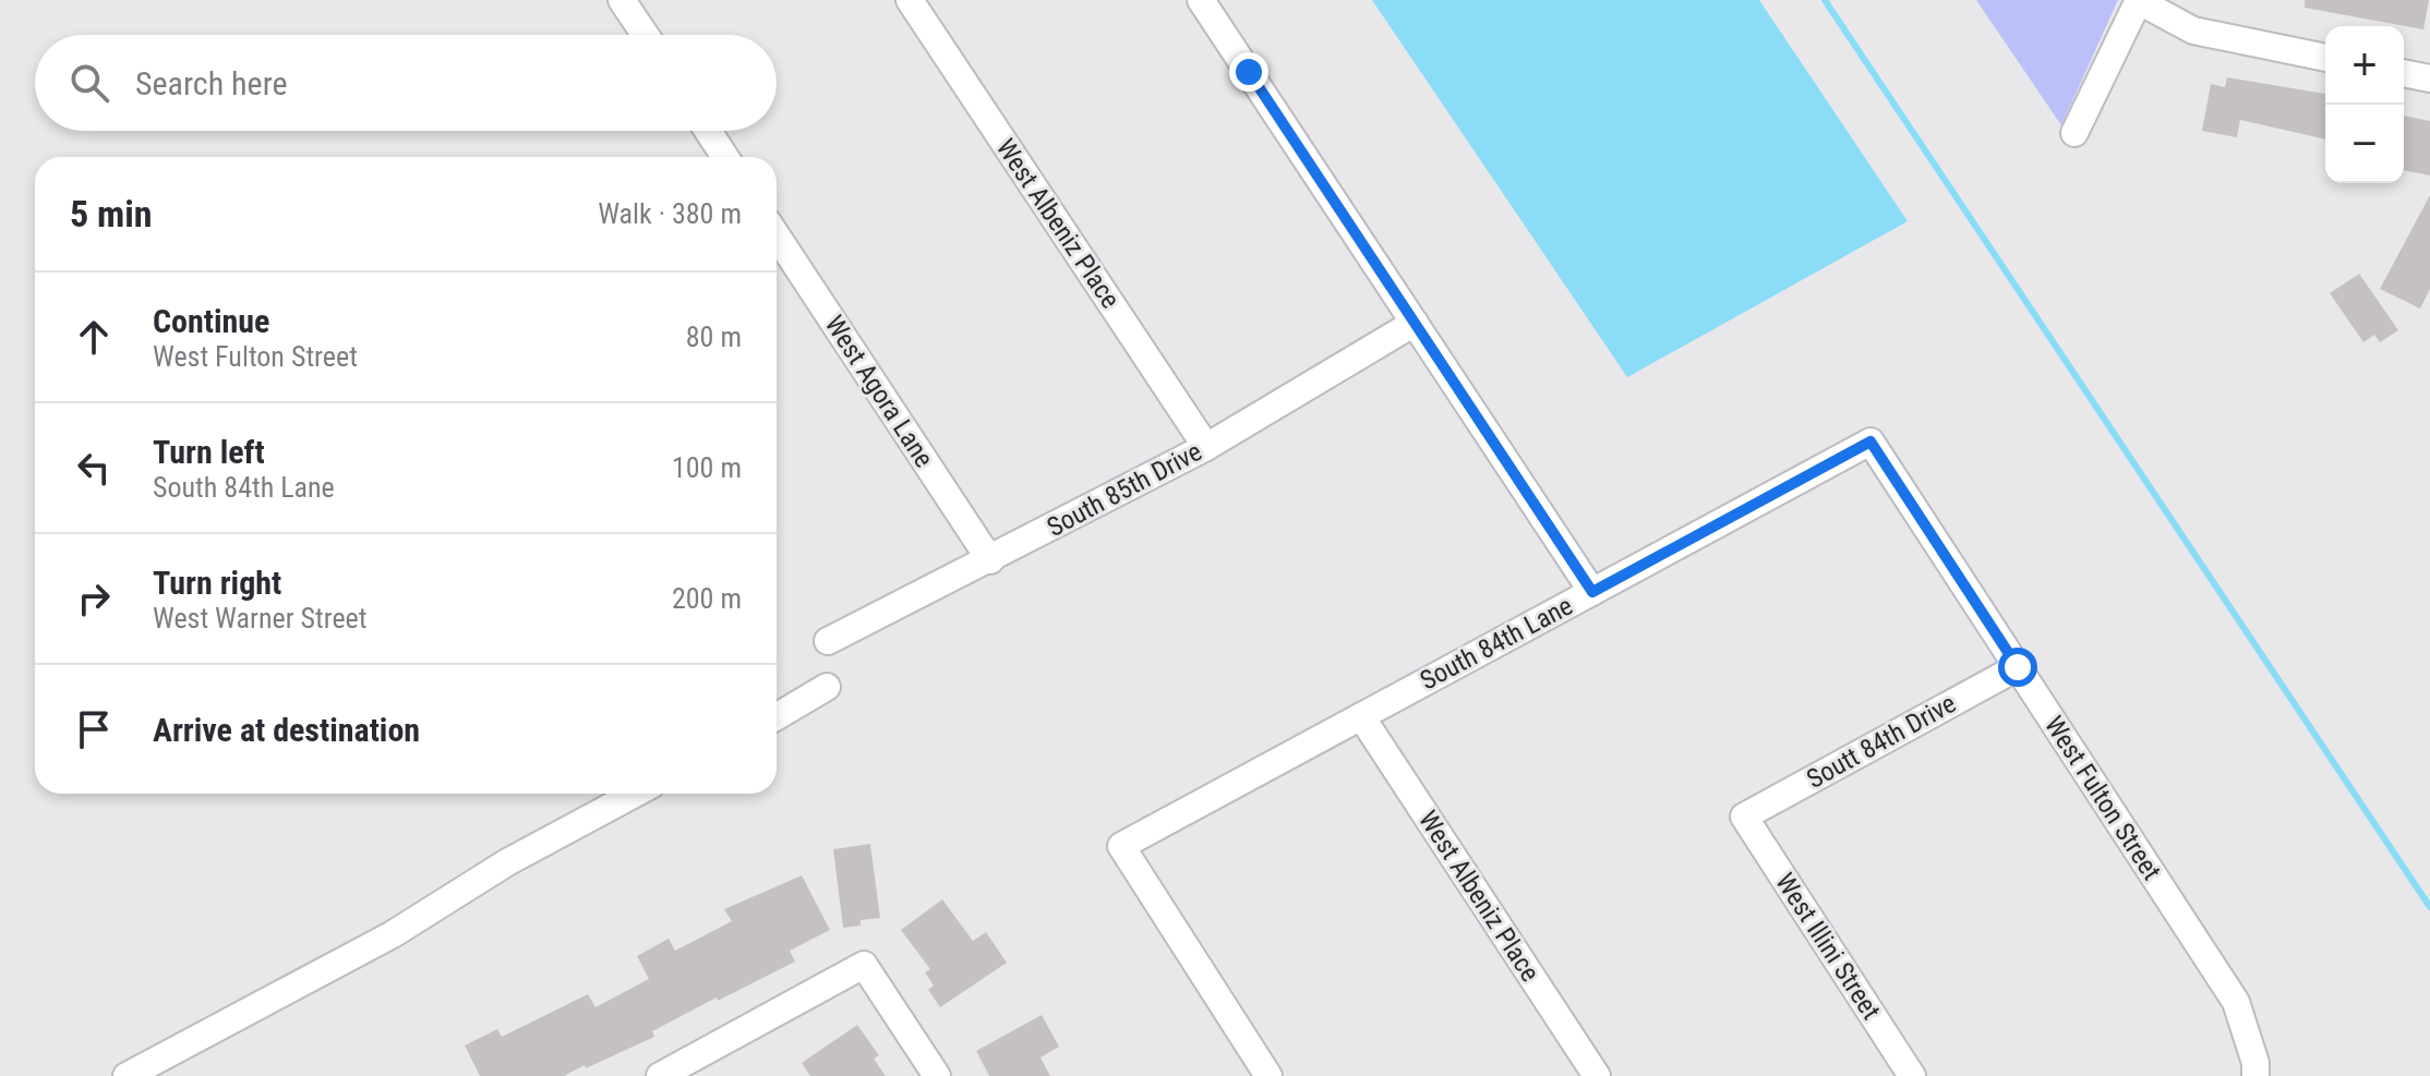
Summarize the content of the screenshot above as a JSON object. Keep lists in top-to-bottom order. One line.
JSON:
{"streets":{"street":["West Albeniz Place","West Agora Lane","South 85th Drive","South 84th Lane","Soutt 84th Drive","West Fulton Street","West Illini Street"]},"crossings":[["West Albeniz Place","South 85th Drive"],["West Albeniz Place","South 84th Lane"],["West Agora Lane","South 85th Drive"],["South 84th Lane","West Fulton Street"],["Soutt 84th Drive","West Fulton Street"],["Soutt 84th Drive","West Illini Street"]],"page":{"map_buttons":["+","−"],"search":"Search here","heading":["5 min","Walk · 380 m"],"list":[["Continue","West Fulton Street","80 m"],["Turn left","South 84th Lane","100 m"],["Turn right","West Warner Street","200 m"],"Arrive at destination"]}}
